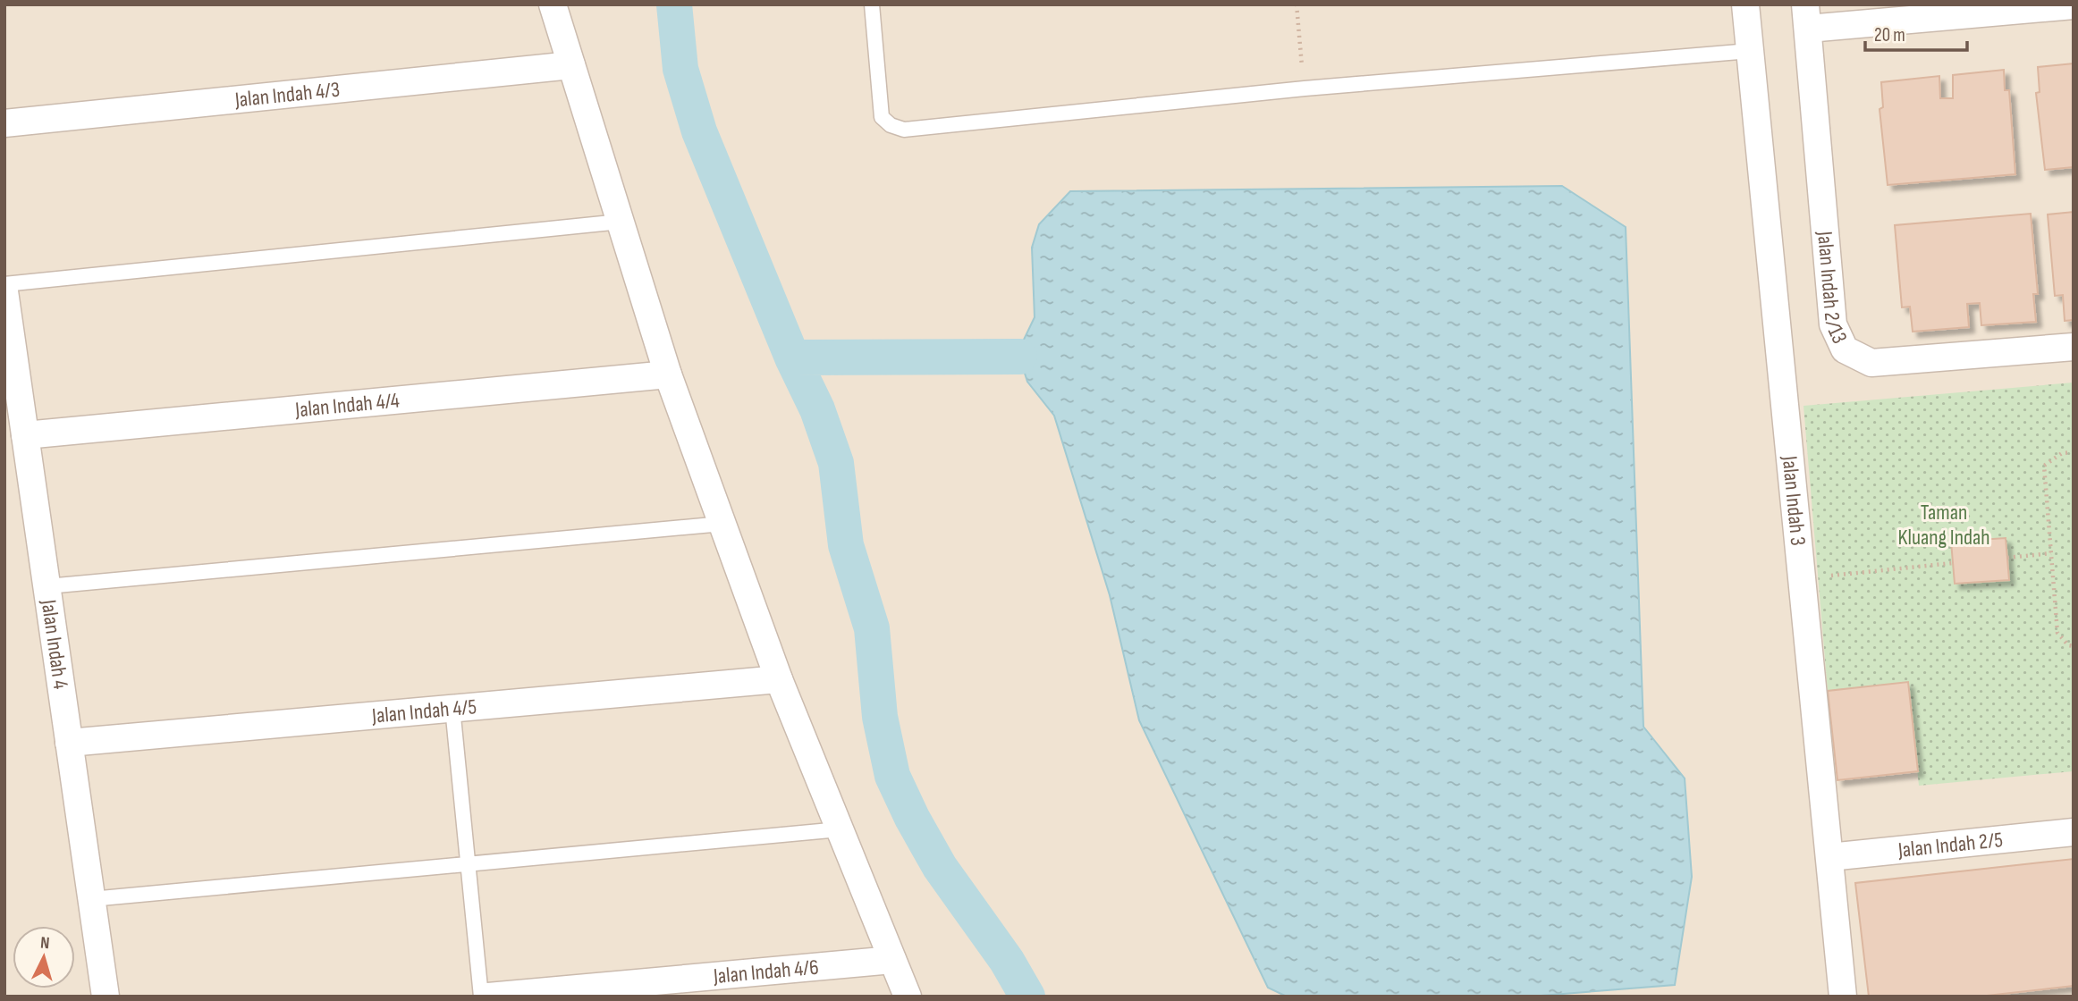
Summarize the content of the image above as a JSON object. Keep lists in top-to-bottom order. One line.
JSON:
{"streets":{"street":["Jalan Indah 4/3","Jalan Indah 2/13","Jalan Indah 4/4","Jalan Indah 3","Jalan Indah 4","Jalan Indah 4/5","Jalan Indah 2/5","Jalan Indah 4/6"]},"crossings":[["Jalan Indah 4/4","Jalan Indah 4"],["Jalan Indah 3","Jalan Indah 2/5"],["Jalan Indah 4","Jalan Indah 4/5"]],"parks":["Taman Kluang Indah"],"scale_bar":"20 m","north":"top"}
